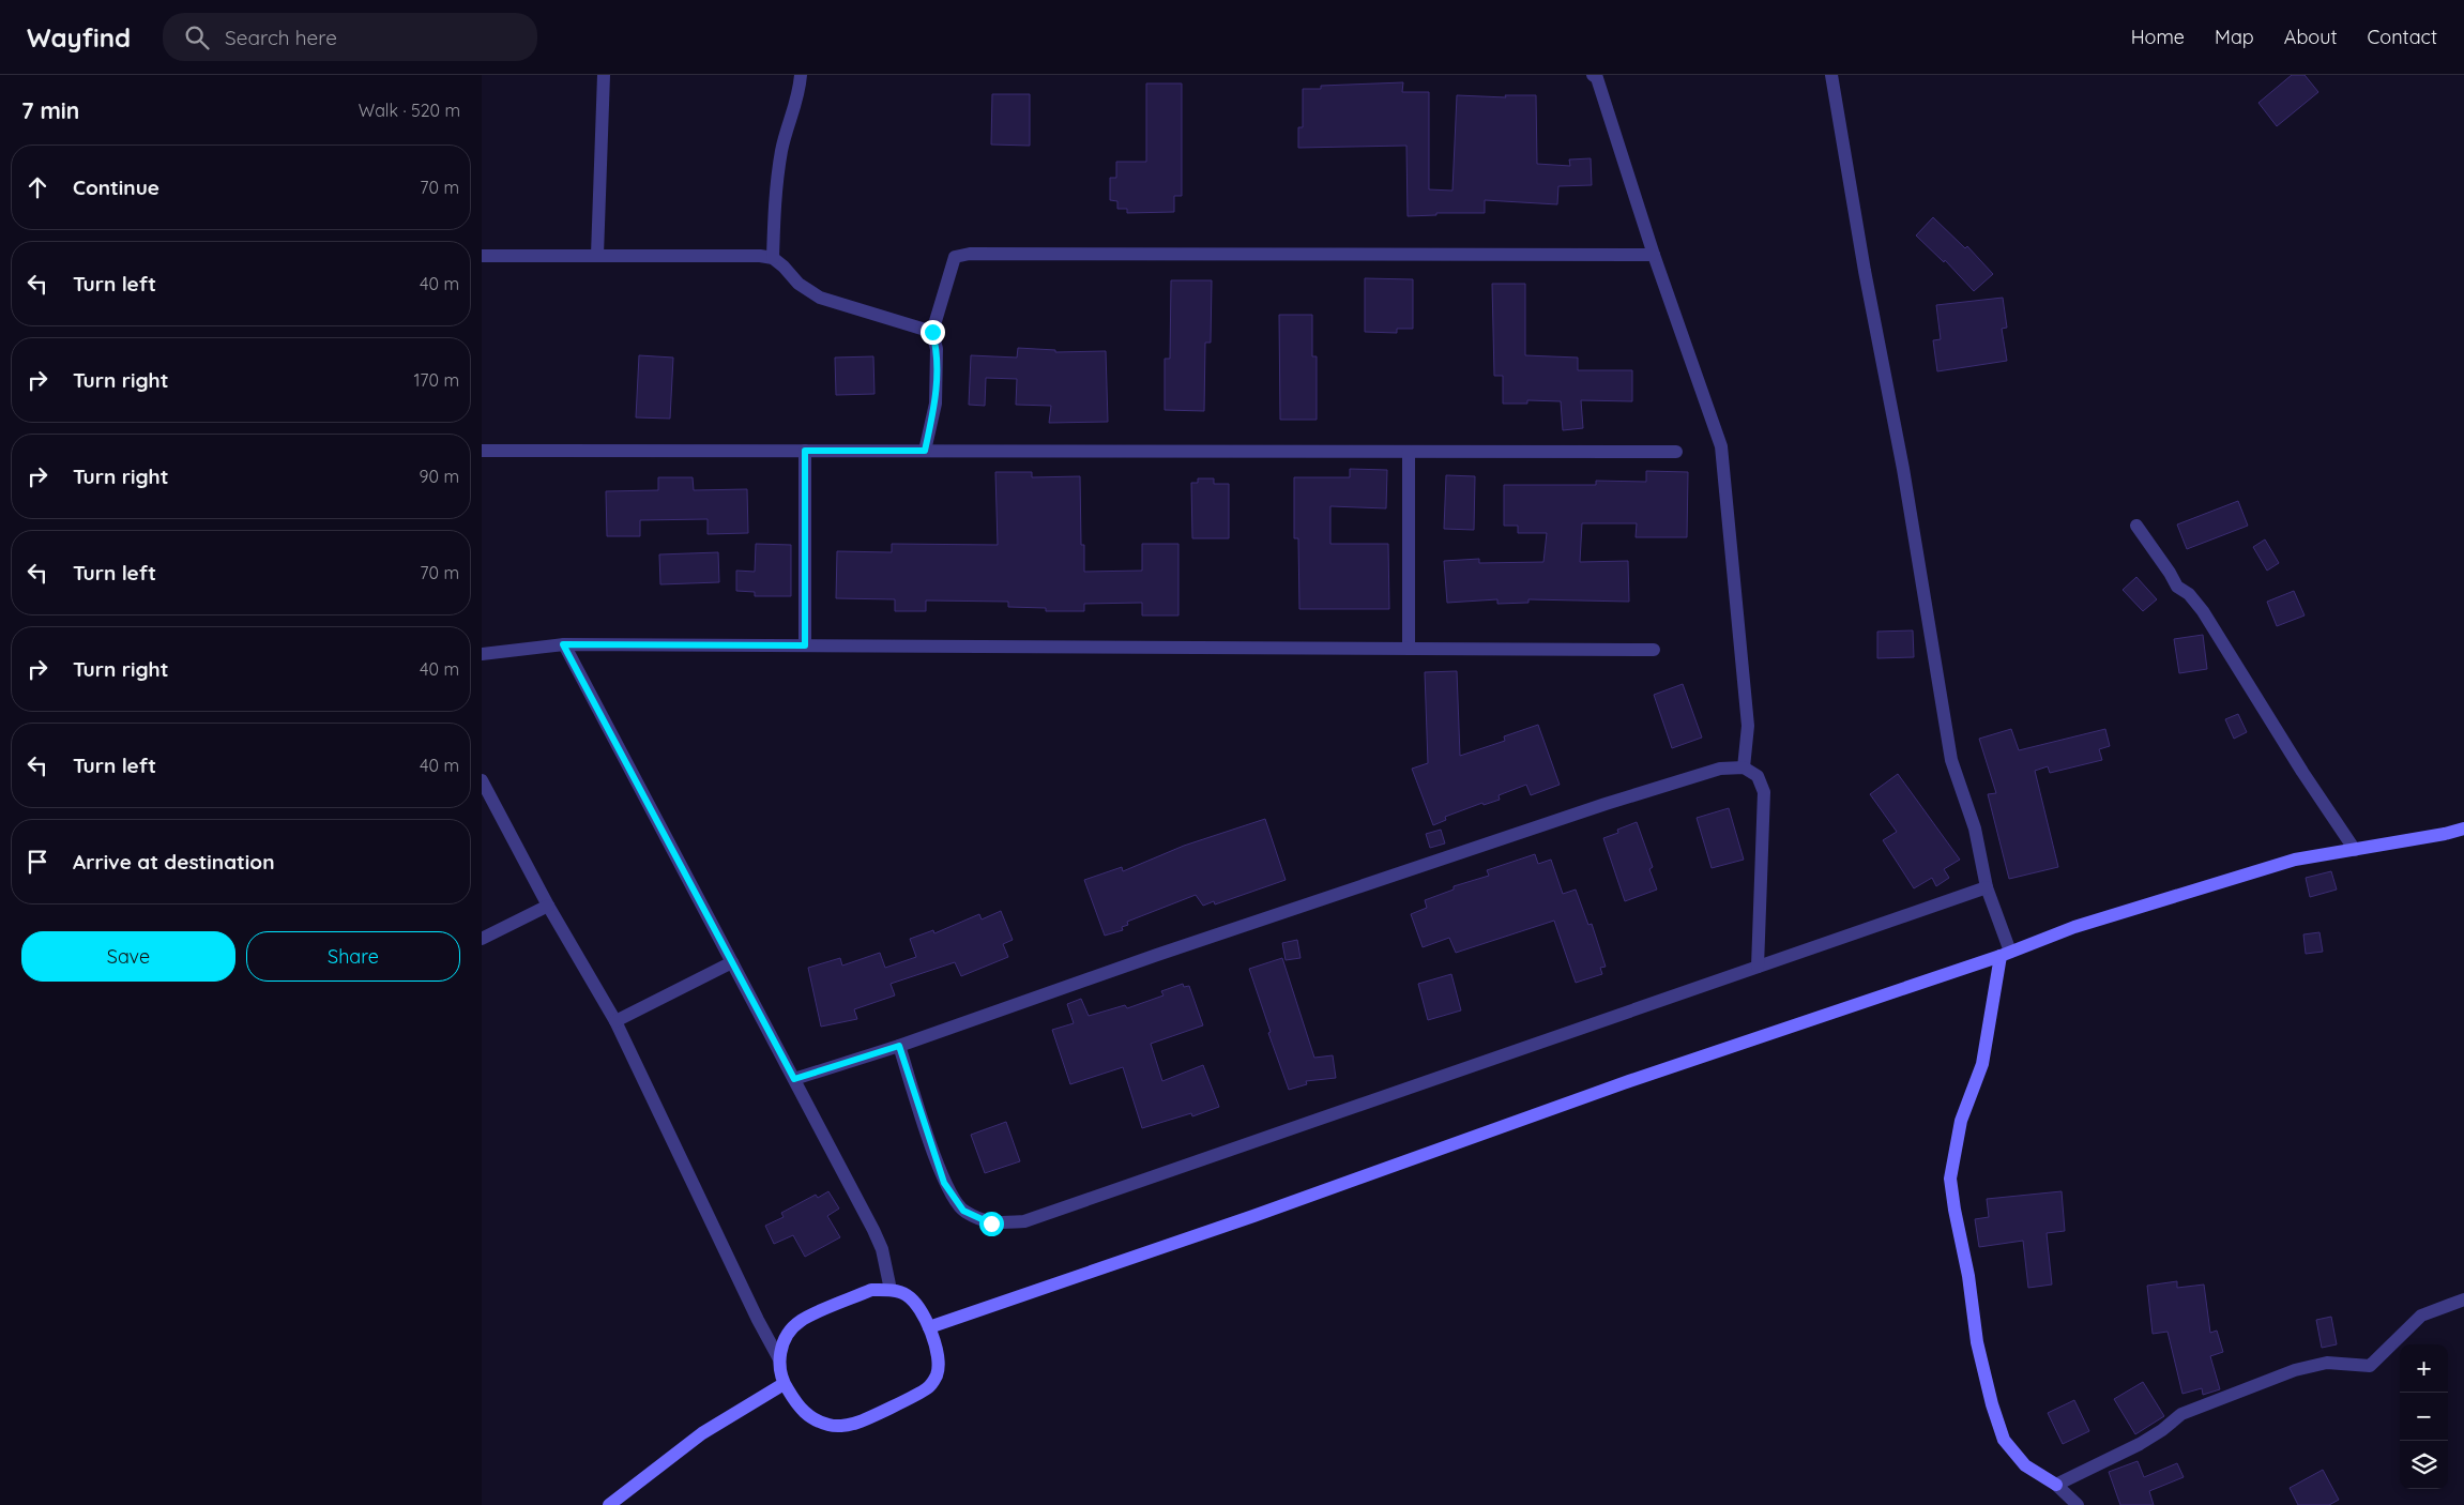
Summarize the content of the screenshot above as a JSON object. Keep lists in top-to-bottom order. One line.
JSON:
{"page":{"header":"Wayfind","search":"Search here","nav":["Home","Map","About","Contact"],"heading":["7 min","Walk · 520 m"],"list":[["Continue","70 m"],["Turn left","40 m"],["Turn right","170 m"],["Turn right","90 m"],["Turn left","70 m"],["Turn right","40 m"],["Turn left","40 m"],"Arrive at destination"],"buttons":["Save","Share"],"map_buttons":["+","−"]}}
